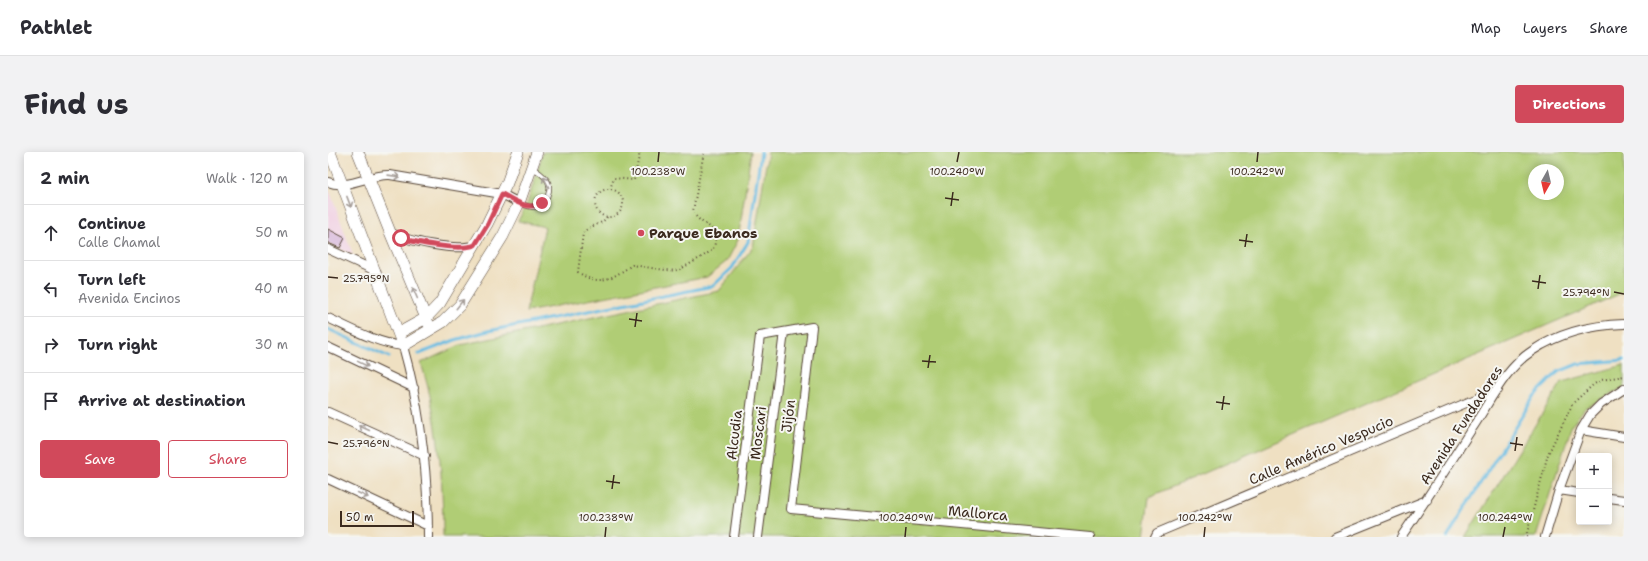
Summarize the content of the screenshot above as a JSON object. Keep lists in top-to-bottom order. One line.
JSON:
{"streets":{"street":["Jijón","Avenida Fundadores","Moscari","Alcudia","Calle Américo Vespucio","Mallorca"]},"crossings":[["Jijón","Moscari"],["Jijón","Alcudia"],["Jijón","Mallorca"],["Avenida Fundadores","Calle Américo Vespucio"],["Moscari","Alcudia"]],"places":["Parque Ebanos"],"scale_bar":"50 m","north":"bottom","page":{"header":"Pathlet","nav":["Map","Layers","Share"],"title":"Find us","buttons":["Directions",["Save","Share"]],"heading":["2 min","Walk · 120 m"],"list":[["Continue","Calle Chamal","50 m"],["Turn left","Avenida Encinos","40 m"],["Turn right","30 m"],"Arrive at destination"],"map_buttons":["+","−"],"scale":"50 m"},"coordinates":["100.238°W","100.240°W","100.242°W","25.795°N","25.794°N","25.796°N","100.244°W"]}
